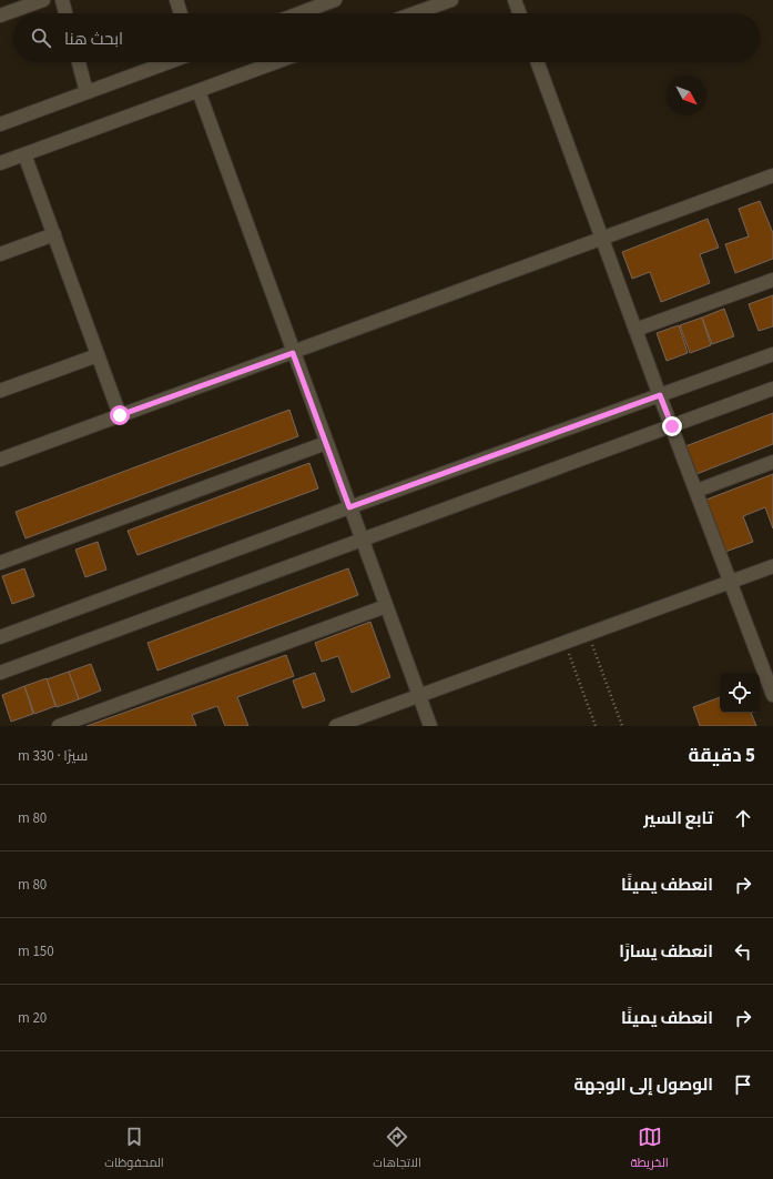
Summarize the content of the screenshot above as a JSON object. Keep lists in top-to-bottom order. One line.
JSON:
{"north":"bottom right","page":{"search":"ابحث هنا","heading":["5 دقيقة","سيرًا · 330 m"],"list":[["تابع السير","80 m"],["انعطف يمينًا","80 m"],["انعطف يسارًا","150 m"],["انعطف يمينًا","20 m"],"الوصول إلى الوجهة"],"nav":["الخريطة","الاتجاهات","المحفوظات"]}}
